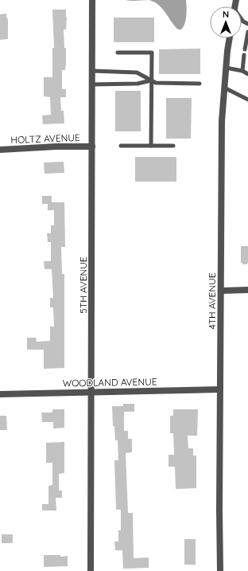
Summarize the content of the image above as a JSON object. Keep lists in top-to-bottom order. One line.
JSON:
{"streets":{"street":["HOLTZ AVENUE","5TH AVENUE","4TH AVENUE","WOODLAND AVENUE"]},"crossings":[["HOLTZ AVENUE","5TH AVENUE"],["5TH AVENUE","WOODLAND AVENUE"],["4TH AVENUE","WOODLAND AVENUE"]],"north":"top"}
